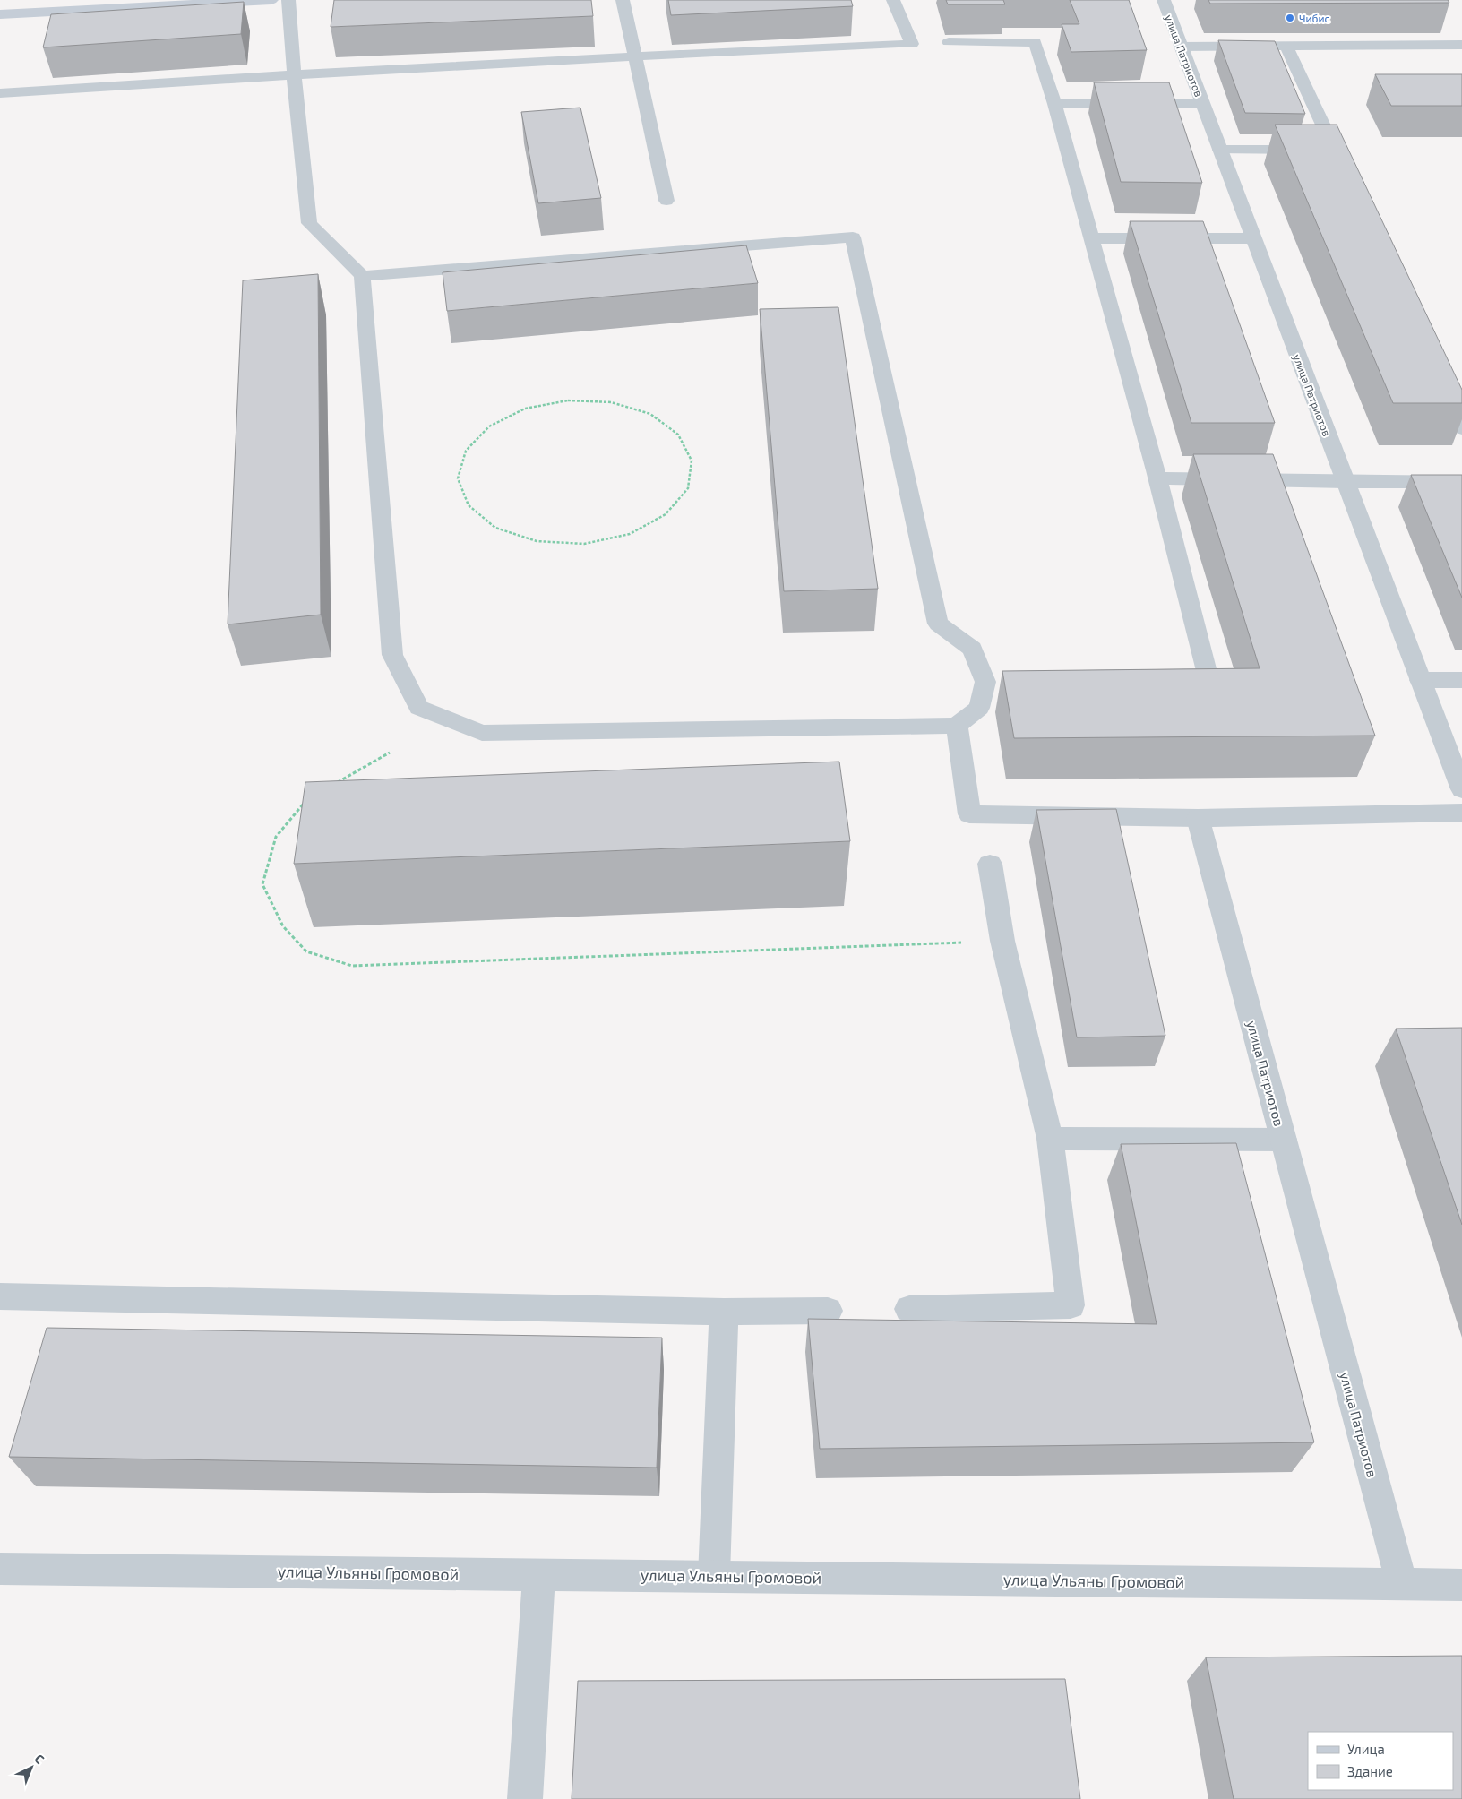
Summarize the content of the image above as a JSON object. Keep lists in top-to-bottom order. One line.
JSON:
{"streets":{"street":["улица Патриотов","улица Ульяны Громовой"]},"crossings":[["улица Патриотов","улица Ульяны Громовой"]],"places":["Чибис"],"legend":["Улица","Здание"],"north":"top right"}
